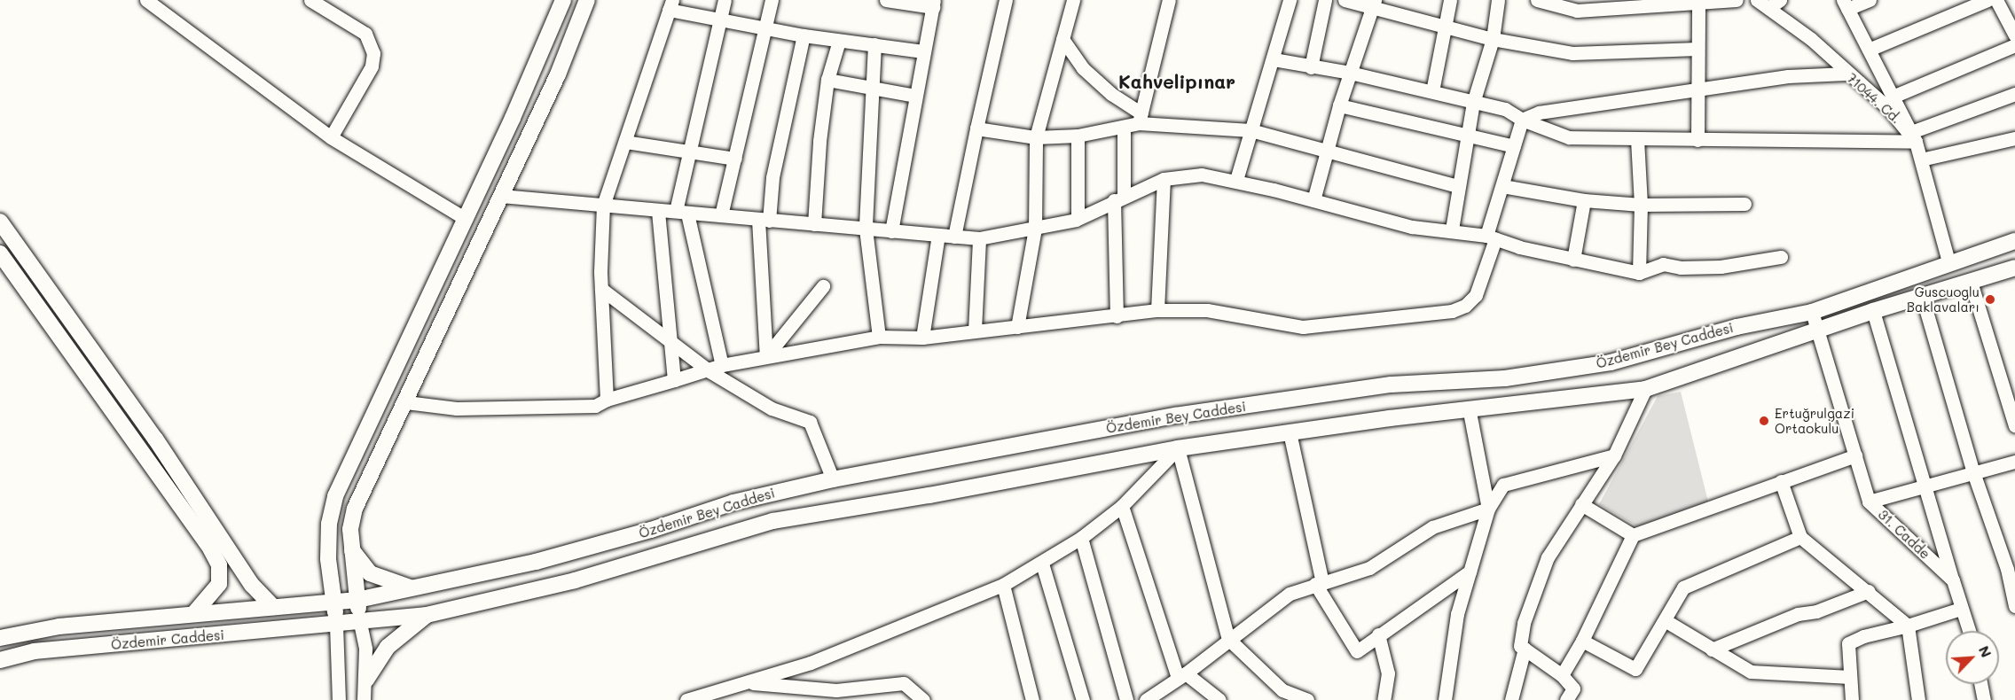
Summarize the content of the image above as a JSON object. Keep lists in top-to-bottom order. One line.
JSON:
{"streets":{"main road":["Özdemir Bey Caddesi","Özdemir Caddesi"],"street":["71044. Cd.","31. Cadde"]},"crossings":[["71044. Cd.","Özdemir Bey Caddesi"],["Özdemir Bey Caddesi","31. Cadde"],["Özdemir Bey Caddesi","Özdemir Caddesi"],["31. Cadde","Özdemir Caddesi"]],"districts":["Kahvelipınar"],"places":["Guscuoglu Baklavaları","Ertuğrulgazi Ortaokulu"],"north":"top right"}
